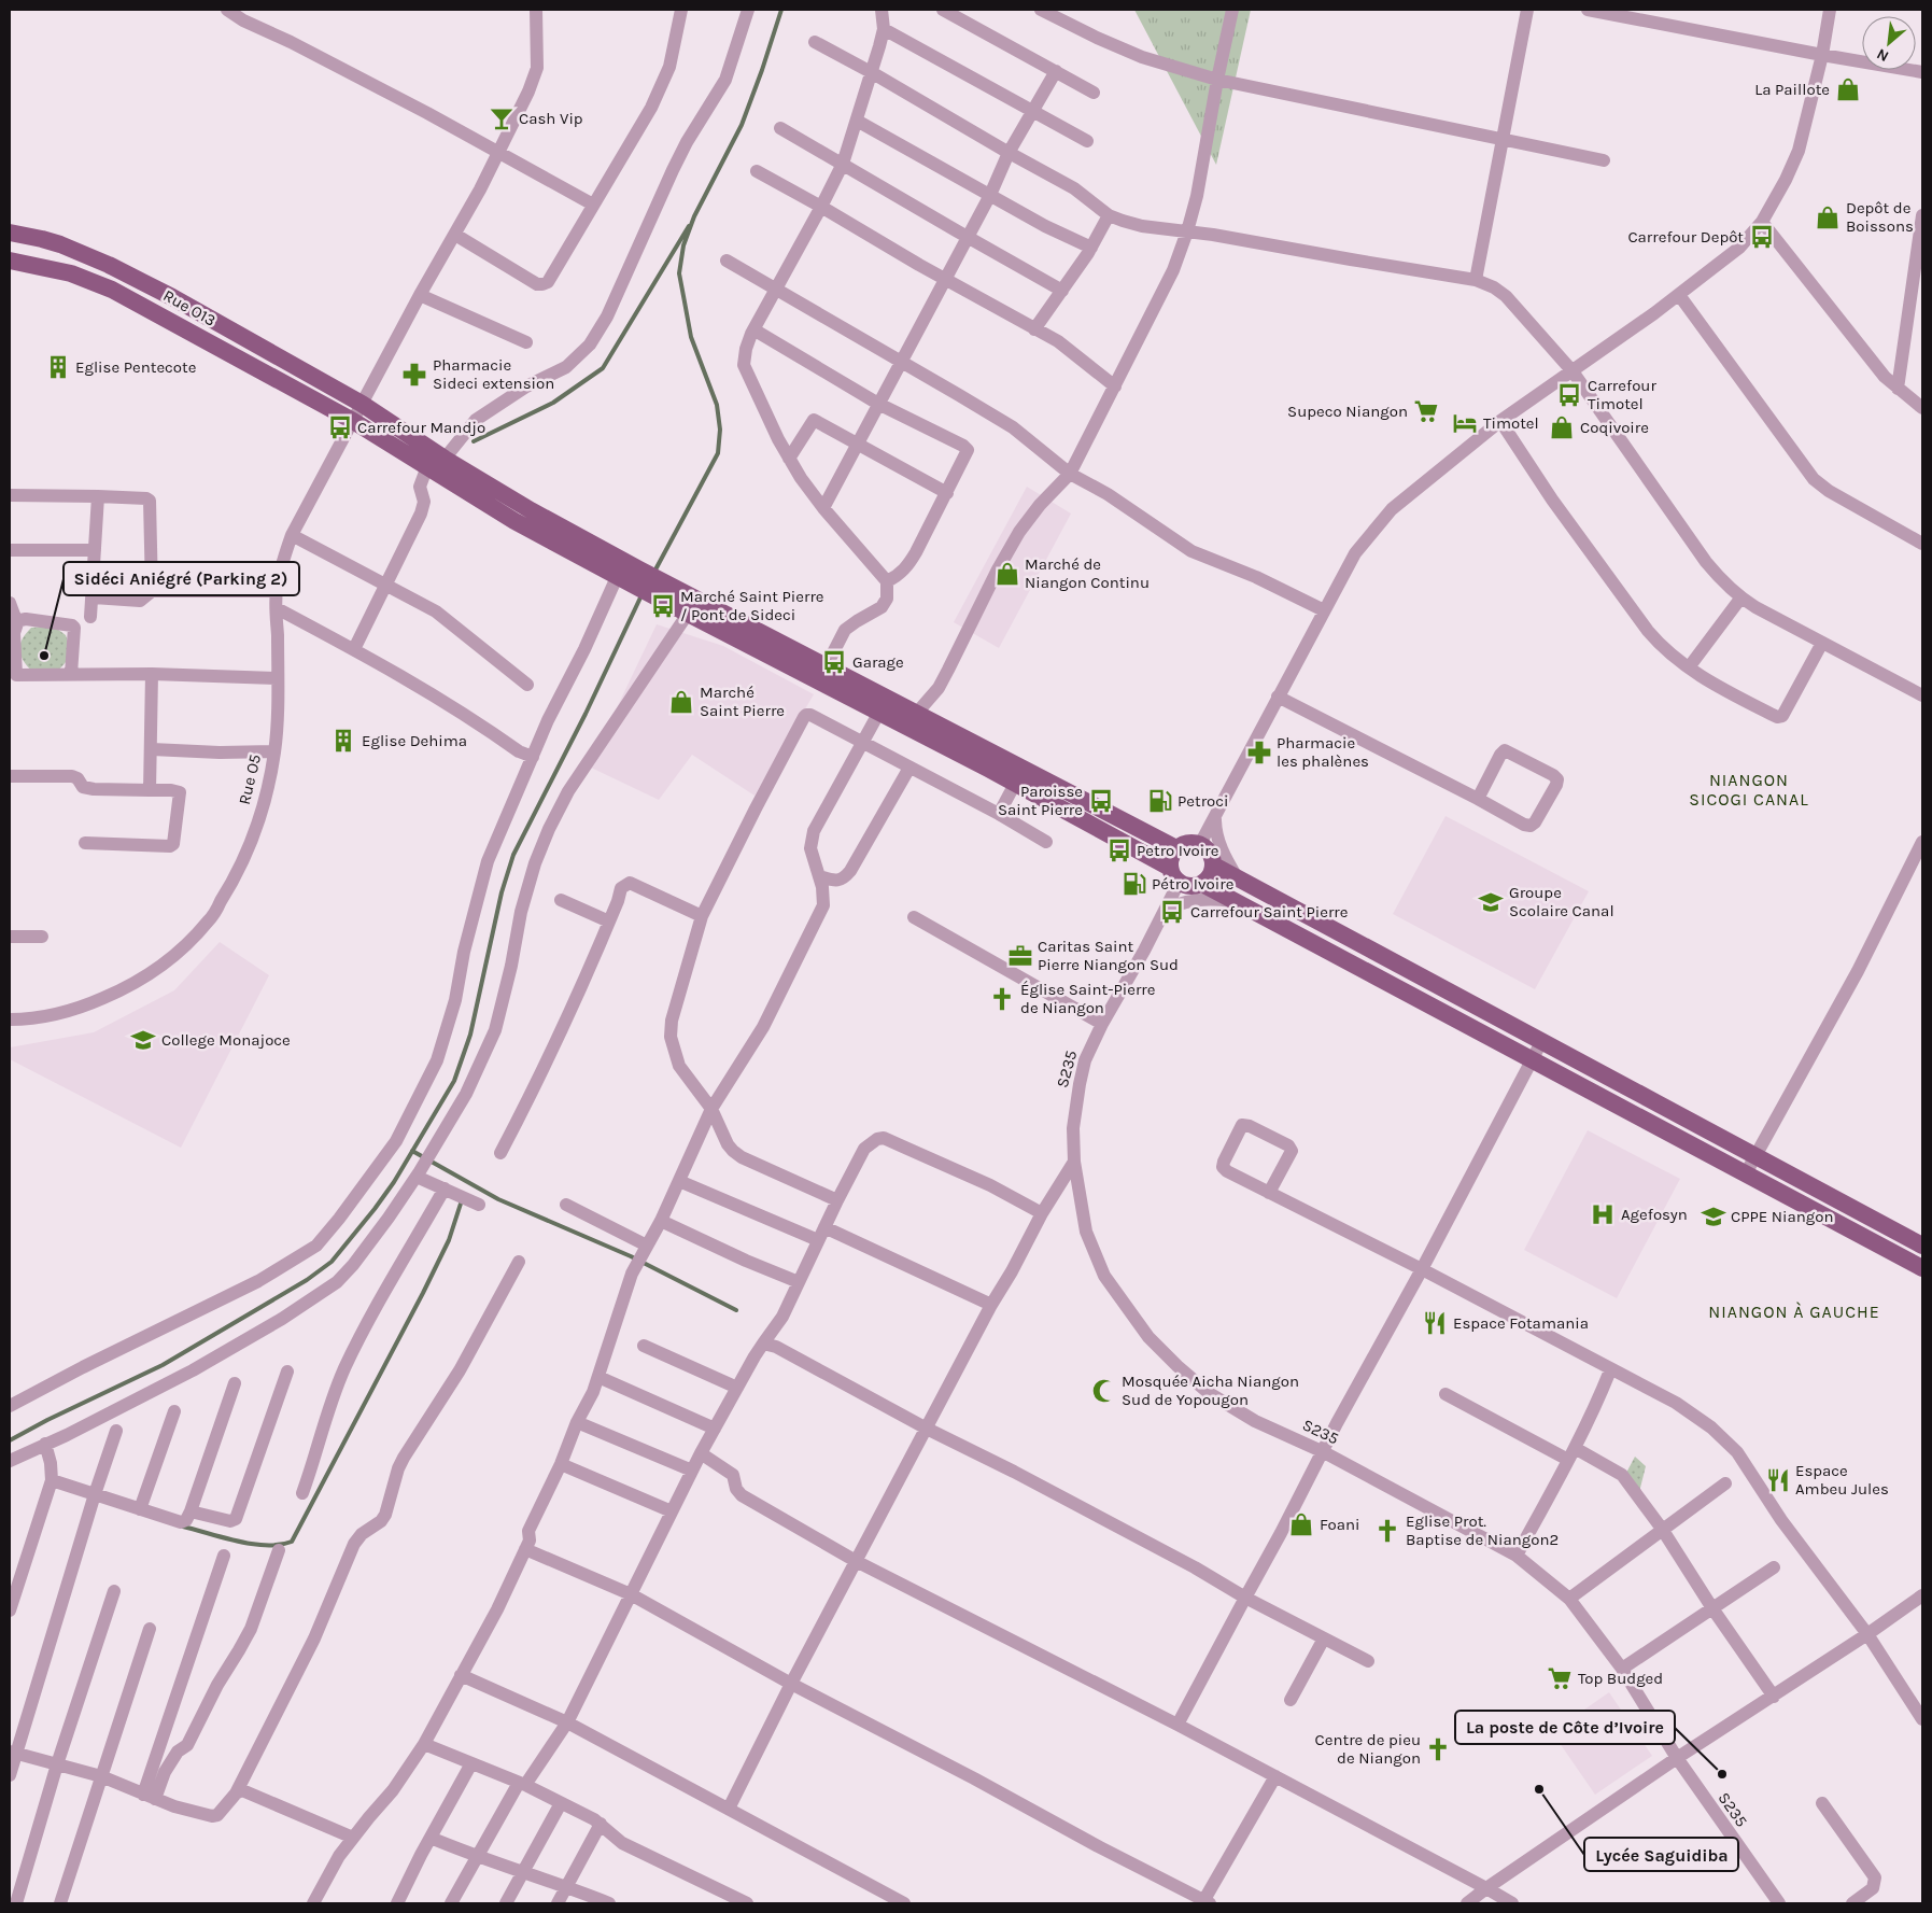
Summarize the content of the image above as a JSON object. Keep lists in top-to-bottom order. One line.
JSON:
{"streets":{"main road":["Rue O13"],"street":["Rue O5","S235"]},"crossings":[["Rue O13","Rue O5"]],"districts":["NIANGON SICOGI CANAL","NIANGON À GAUCHE"],"places":{"shop":["La Paillote","Depôt de Boissons","Coqivoire","Marché de Niangon Continu","Marché Saint Pierre","Foani"],"bar":["Cash Vip"],"bus stop":["Carrefour Depôt","Carrefour Timotel","Carrefour Mandjo","Marché Saint Pierre / Pont de Sideci","Garage","Paroisse Saint Pierre","Petro Ivoire","Carrefour Saint Pierre"],"building":["Eglise Pentecote","Eglise Dehima"],"pharmacy":["Pharmacie Sideci extension","Pharmacie les phalènes"],"supermarket":["Supeco Niangon","Top Budged"],"hotel":["Timotel"],"other":["Sidéci Aniégré (Parking 2)","La poste de Côte d’Ivoire","Lycée Saguidiba"],"fuel station":["Petroci","Pétro Ivoire"],"school or university":["Groupe Scolaire Canal","College Monajoce","CPPE Niangon"],"office":["Caritas Saint Pierre Niangon Sud"],"church":["Église Saint-Pierre de Niangon","Eglise Prot. Baptise de Niangon2","Centre de pieu de Niangon"],"hospital":["Agefosyn"],"restaurant":["Espace Fotamania","Espace Ambeu Jules"],"mosque":["Mosquée Aicha Niangon Sud de Yopougon"]},"north":"bottom left"}
